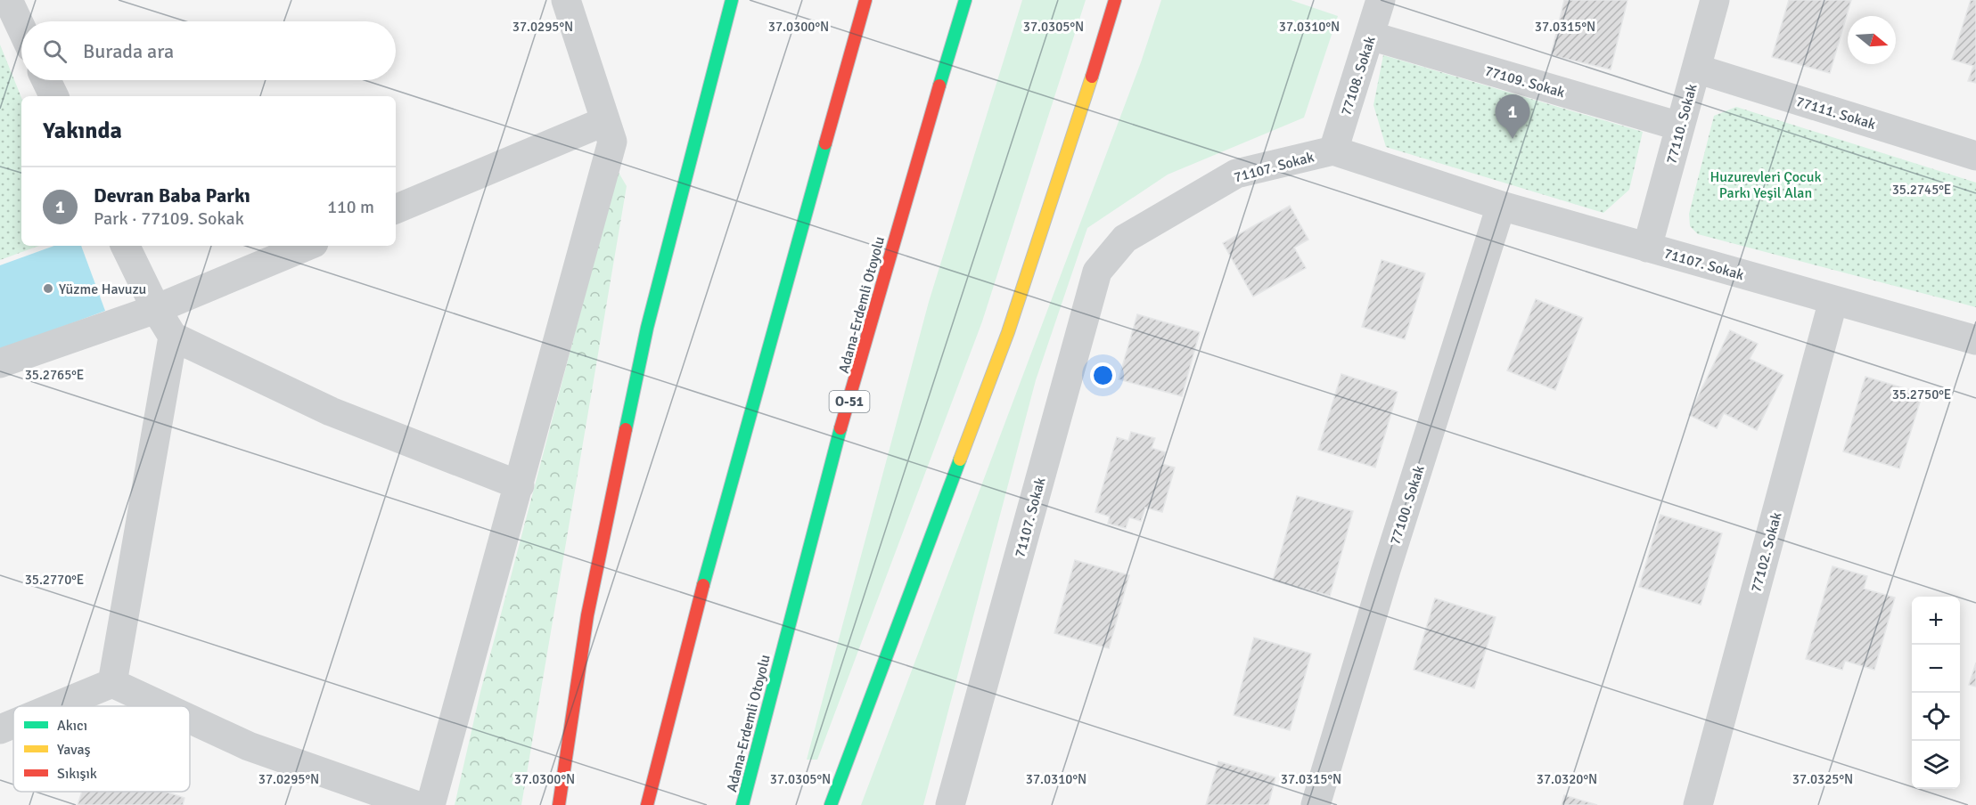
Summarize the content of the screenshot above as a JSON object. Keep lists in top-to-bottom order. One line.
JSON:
{"streets":{"highway":["Adana-Erdemli Otoyolu","O-51"],"street":["77108. Sokak","77109. Sokak","77111. Sokak","77110. Sokak","71107. Sokak","77100. Sokak","77102. Sokak"]},"crossings":[["77108. Sokak","77109. Sokak"],["77108. Sokak","71107. Sokak"],["77109. Sokak","77110. Sokak"],["77111. Sokak","77110. Sokak"],["77110. Sokak","71107. Sokak"],["71107. Sokak","77100. Sokak"],["71107. Sokak","77102. Sokak"]],"parks":["Huzurevleri Çocuk Parkı Yeşil Alan"],"places":["Yüzme Havuzu"],"legend":["Akıcı","Yavaş","Sıkışık"],"north":"right","page":{"search":"Burada ara","pins":"1","heading":"Yakında","list":[{"mark":"1","name":"Devran Baba Parkı","note":"Park · 77109. Sokak","value":"110 m"}],"map_buttons":["+","−"]},"coordinates":["37.0295°N","37.0300°N","37.0305°N","37.0310°N","37.0315°N","35.2745°E","35.2765°E","35.2750°E","35.2770°E","37.0320°N","37.0325°N"]}
